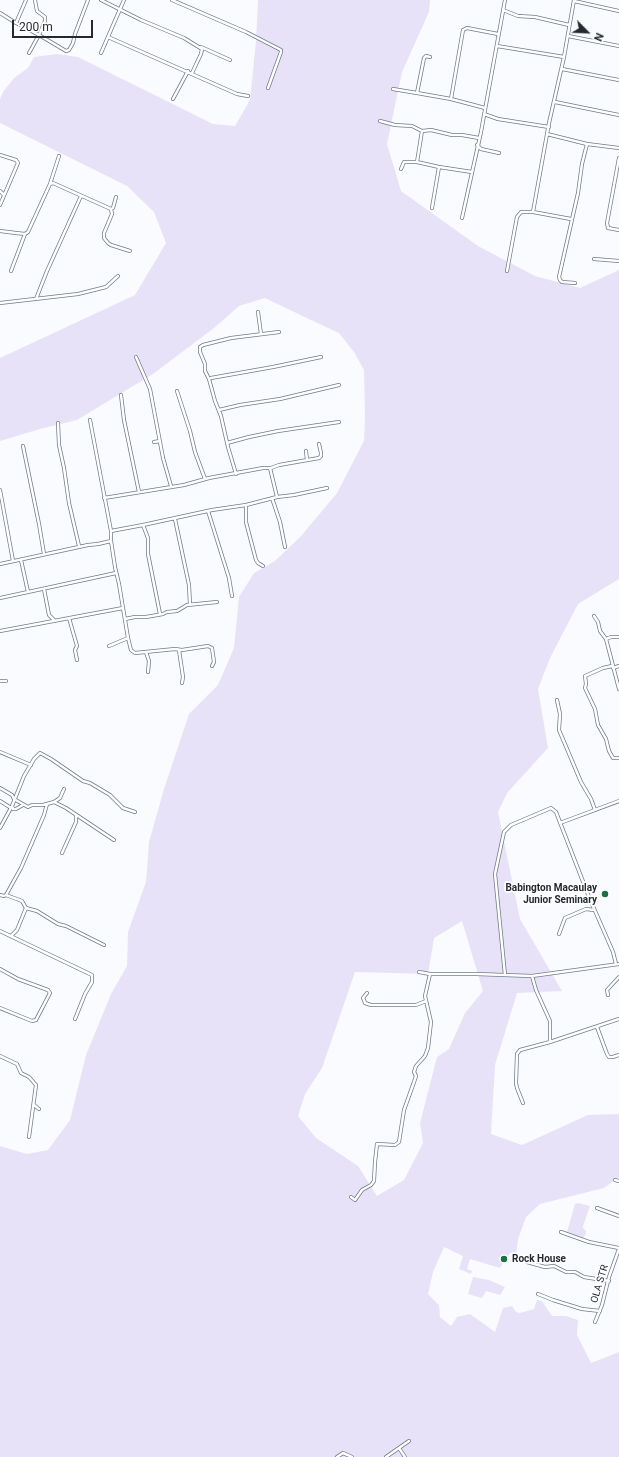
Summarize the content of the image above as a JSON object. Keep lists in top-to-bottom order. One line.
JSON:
{"streets":{"street":["OLA STR"]},"places":["Babington Macaulay Junior Seminary","Rock House"],"scale_bar":"200 m","north":"bottom right"}
